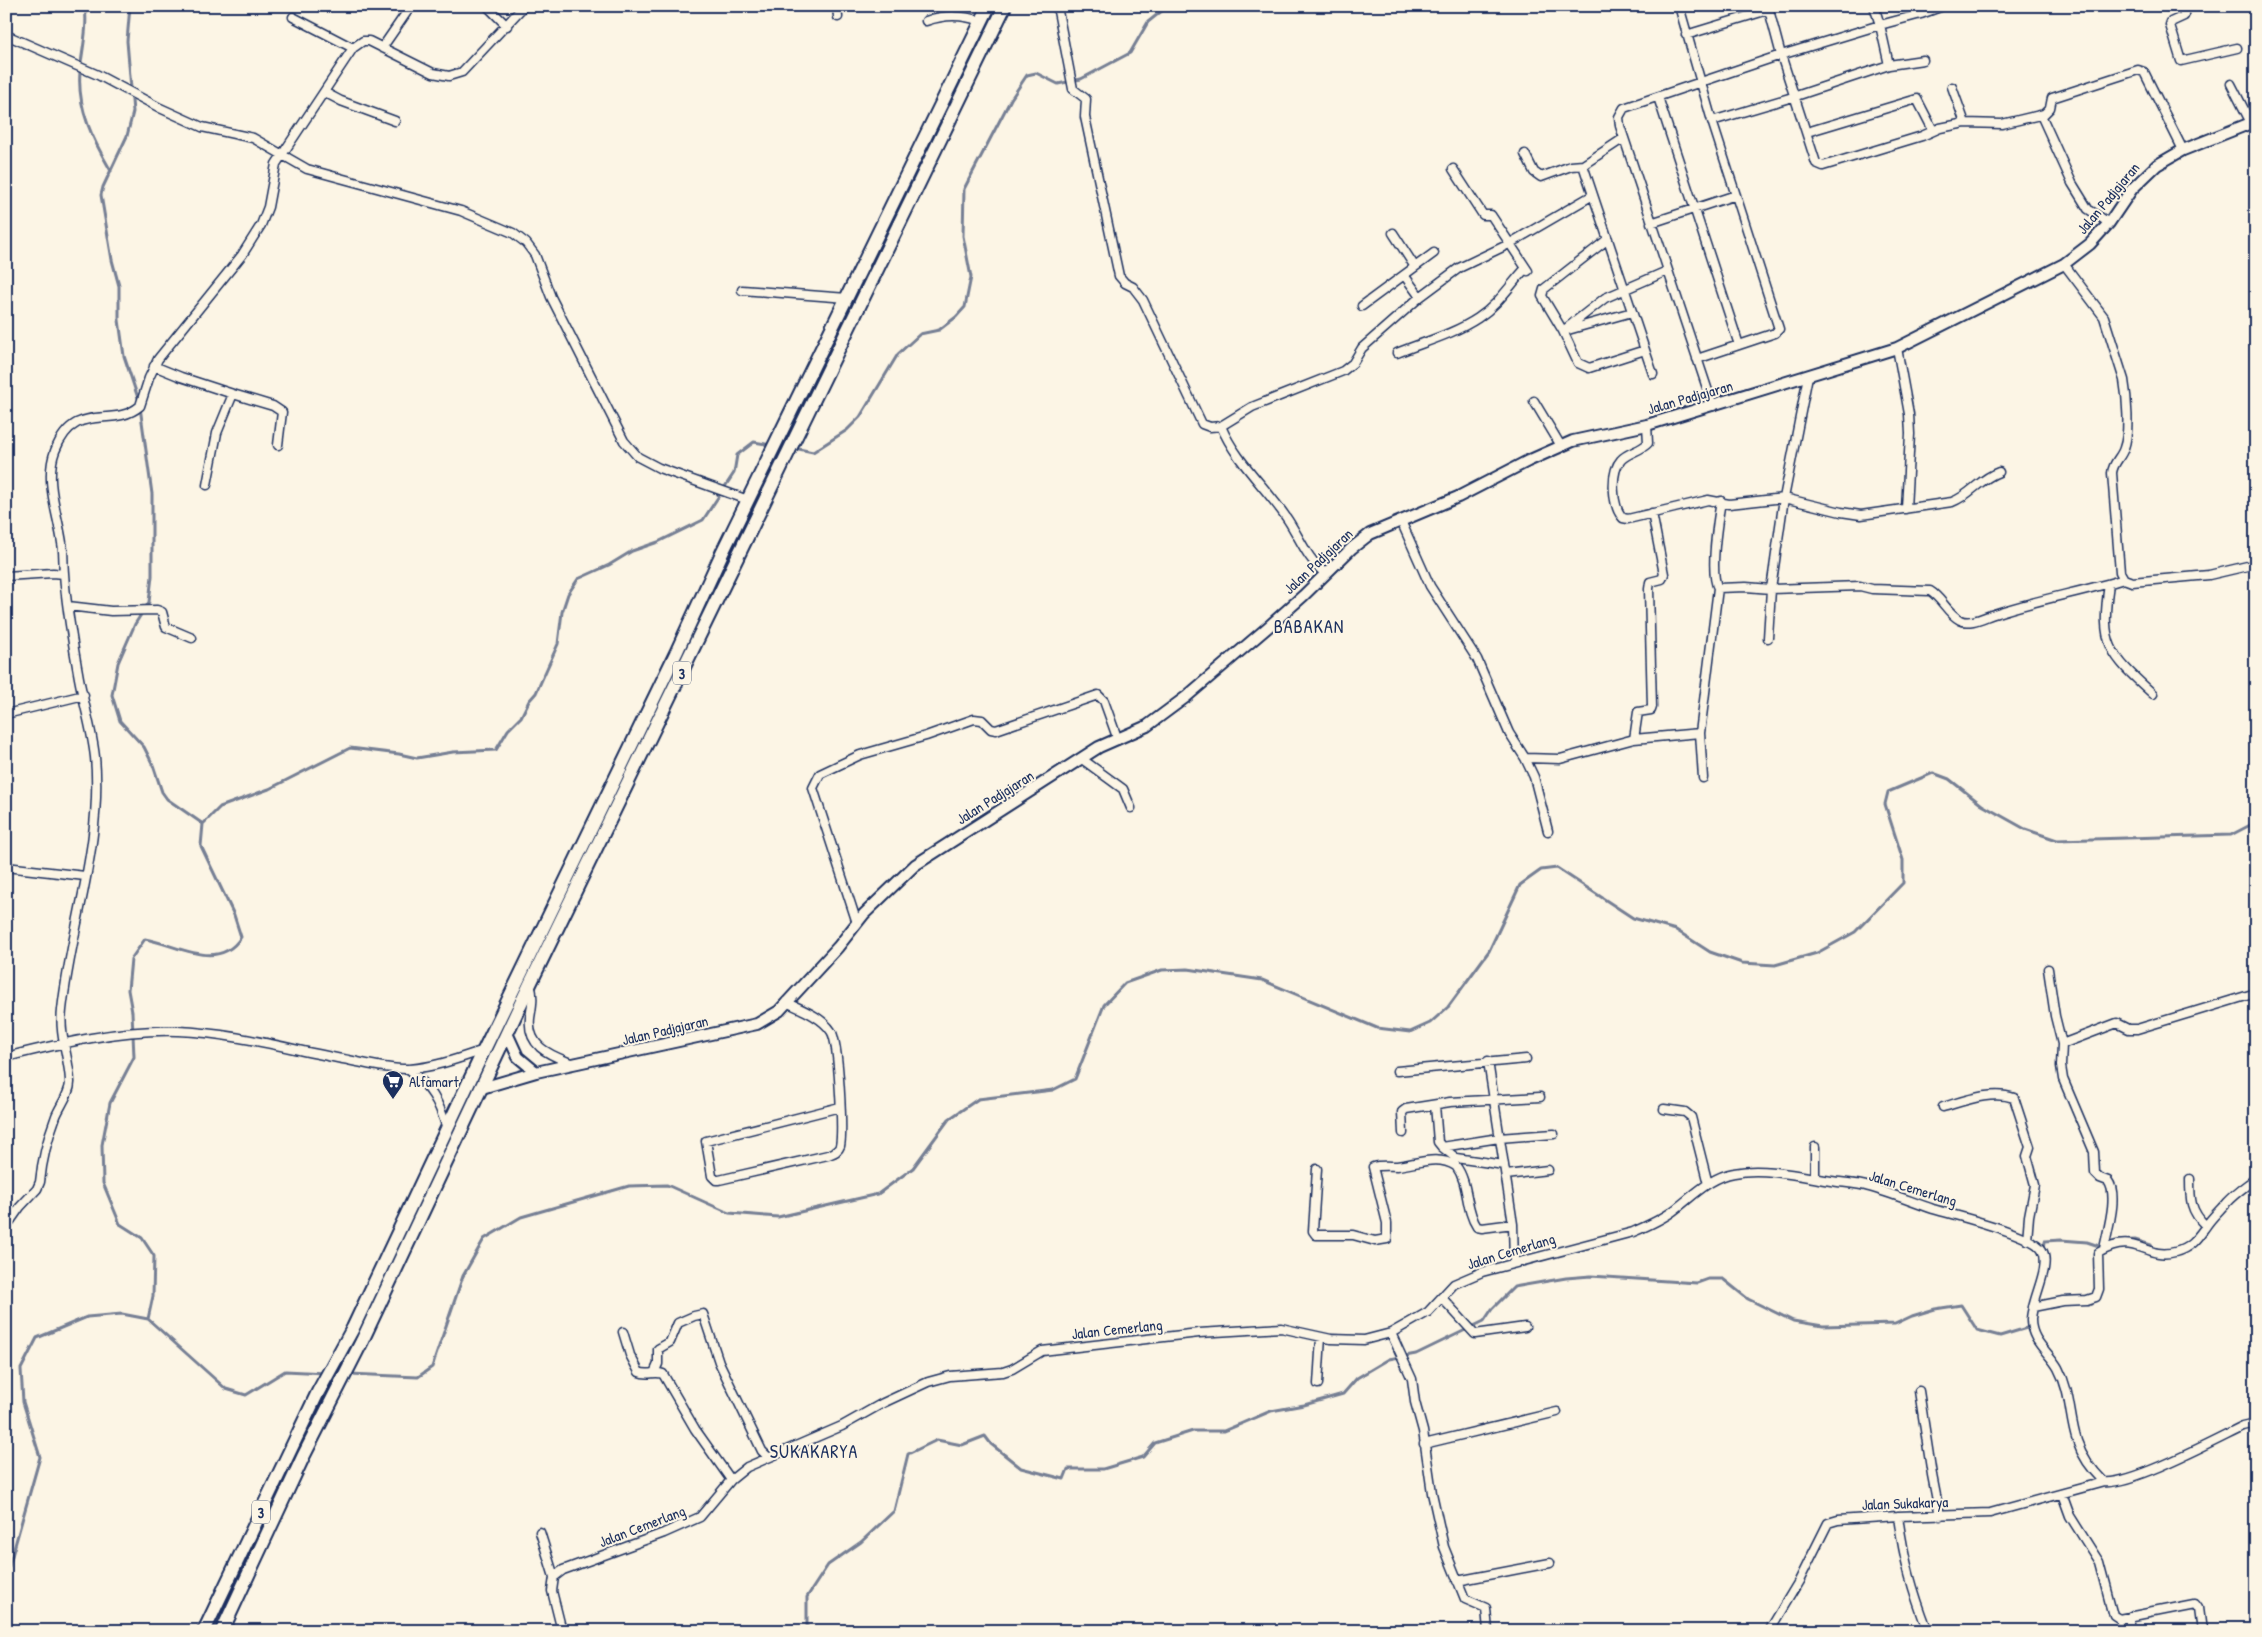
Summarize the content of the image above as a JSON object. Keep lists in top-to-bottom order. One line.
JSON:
{"streets":{"main road":["3"],"street":["Jalan Padjajaran","Jalan Cemerlang","Jalan Sukakarya"]},"crossings":[["Jalan Padjajaran","3"],["Jalan Cemerlang","Jalan Sukakarya"]],"districts":["BABAKAN","SUKAKARYA"],"places":{"supermarket":["Alfamart"]}}
